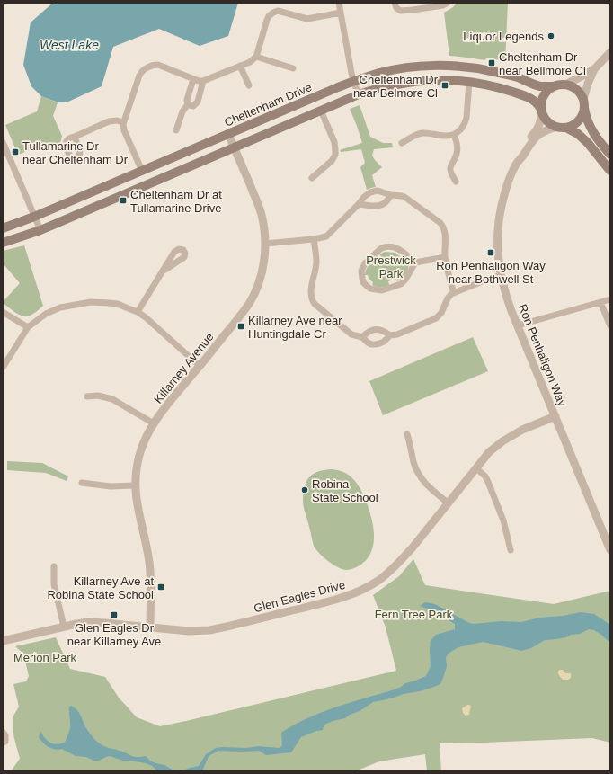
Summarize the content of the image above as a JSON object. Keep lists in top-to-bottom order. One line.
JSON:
{"streets":{"main road":["Cheltenham Drive"],"street":["Ron Penhaligon Way","Killarney Avenue","Glen Eagles Drive"]},"crossings":[["Cheltenham Drive","Ron Penhaligon Way"],["Cheltenham Drive","Killarney Avenue"],["Ron Penhaligon Way","Glen Eagles Drive"],["Killarney Avenue","Glen Eagles Drive"]],"water":["West Lake"],"parks":["Prestwick Park","Fern Tree Park","Merion Park"],"places":{"other":["Liquor Legends","Robina State School"],"transit":["Cheltenham Dr near Bellmore Cl","Cheltenham Dr near Belmore Cl","Tullamarine Dr near Cheltenham Dr","Cheltenham Dr at Tullamarine Drive","Ron Penhaligon Way near Bothwell St","Killarney Ave near Huntingdale Cr","Killarney Ave at Robina State School","Glen Eagles Dr near Killarney Ave"]}}
